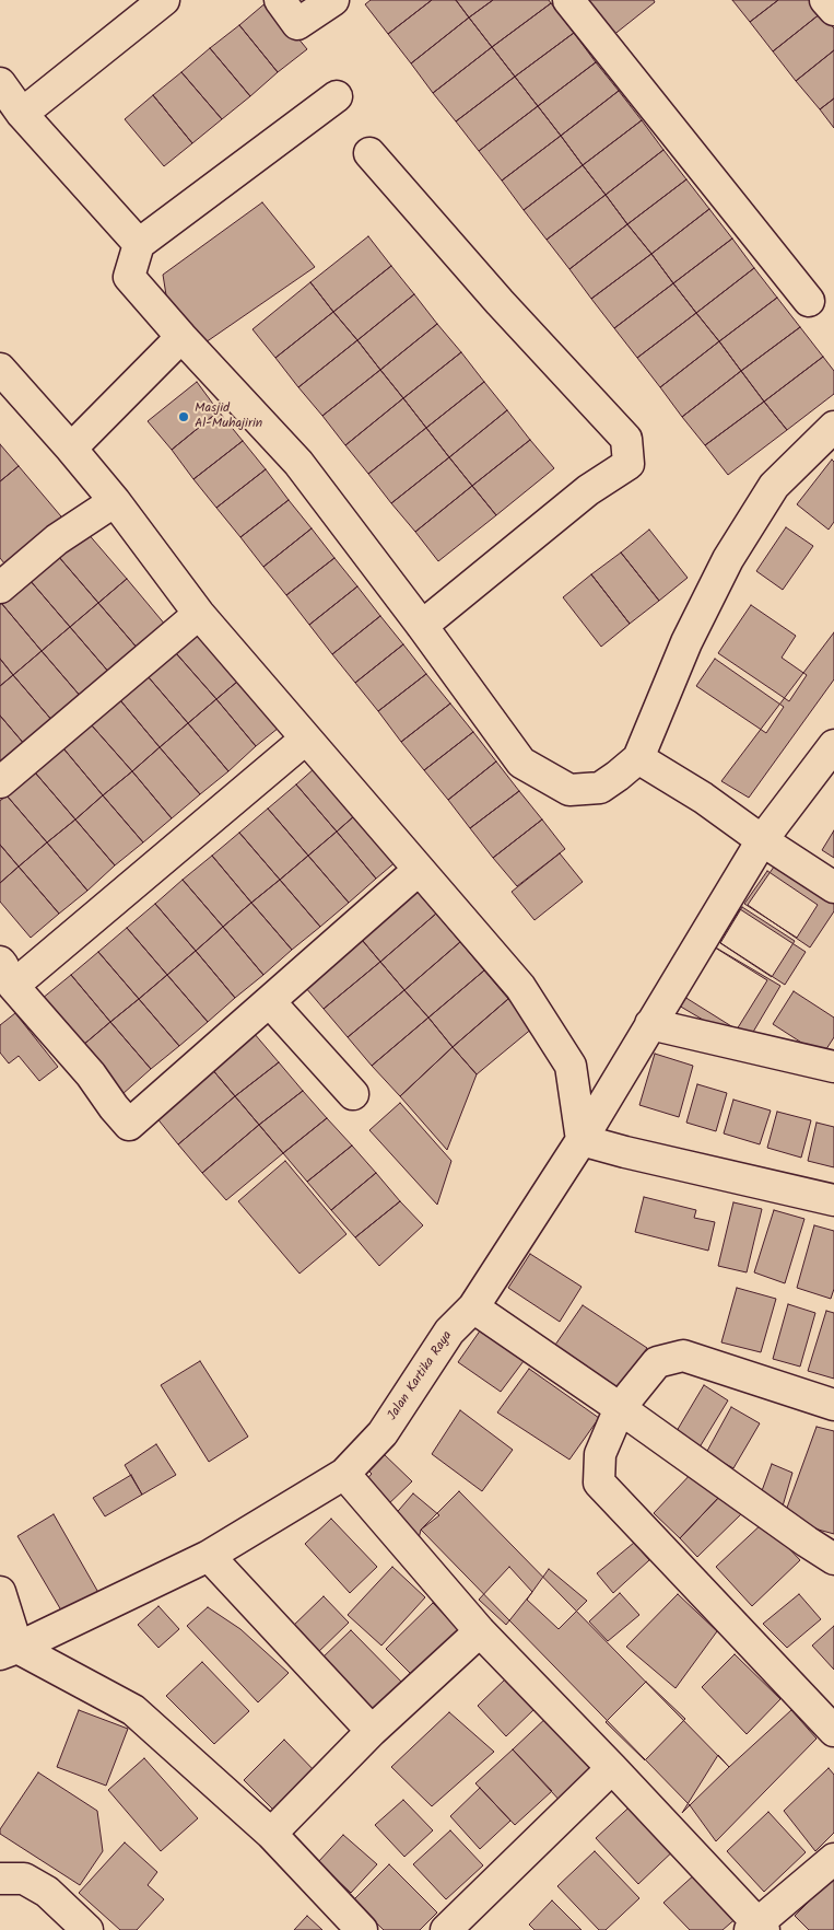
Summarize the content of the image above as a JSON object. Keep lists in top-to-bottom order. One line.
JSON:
{"streets":{"street":["Jalan Kartika Raya"]},"places":["Masjid Al-Muhajirin"]}
